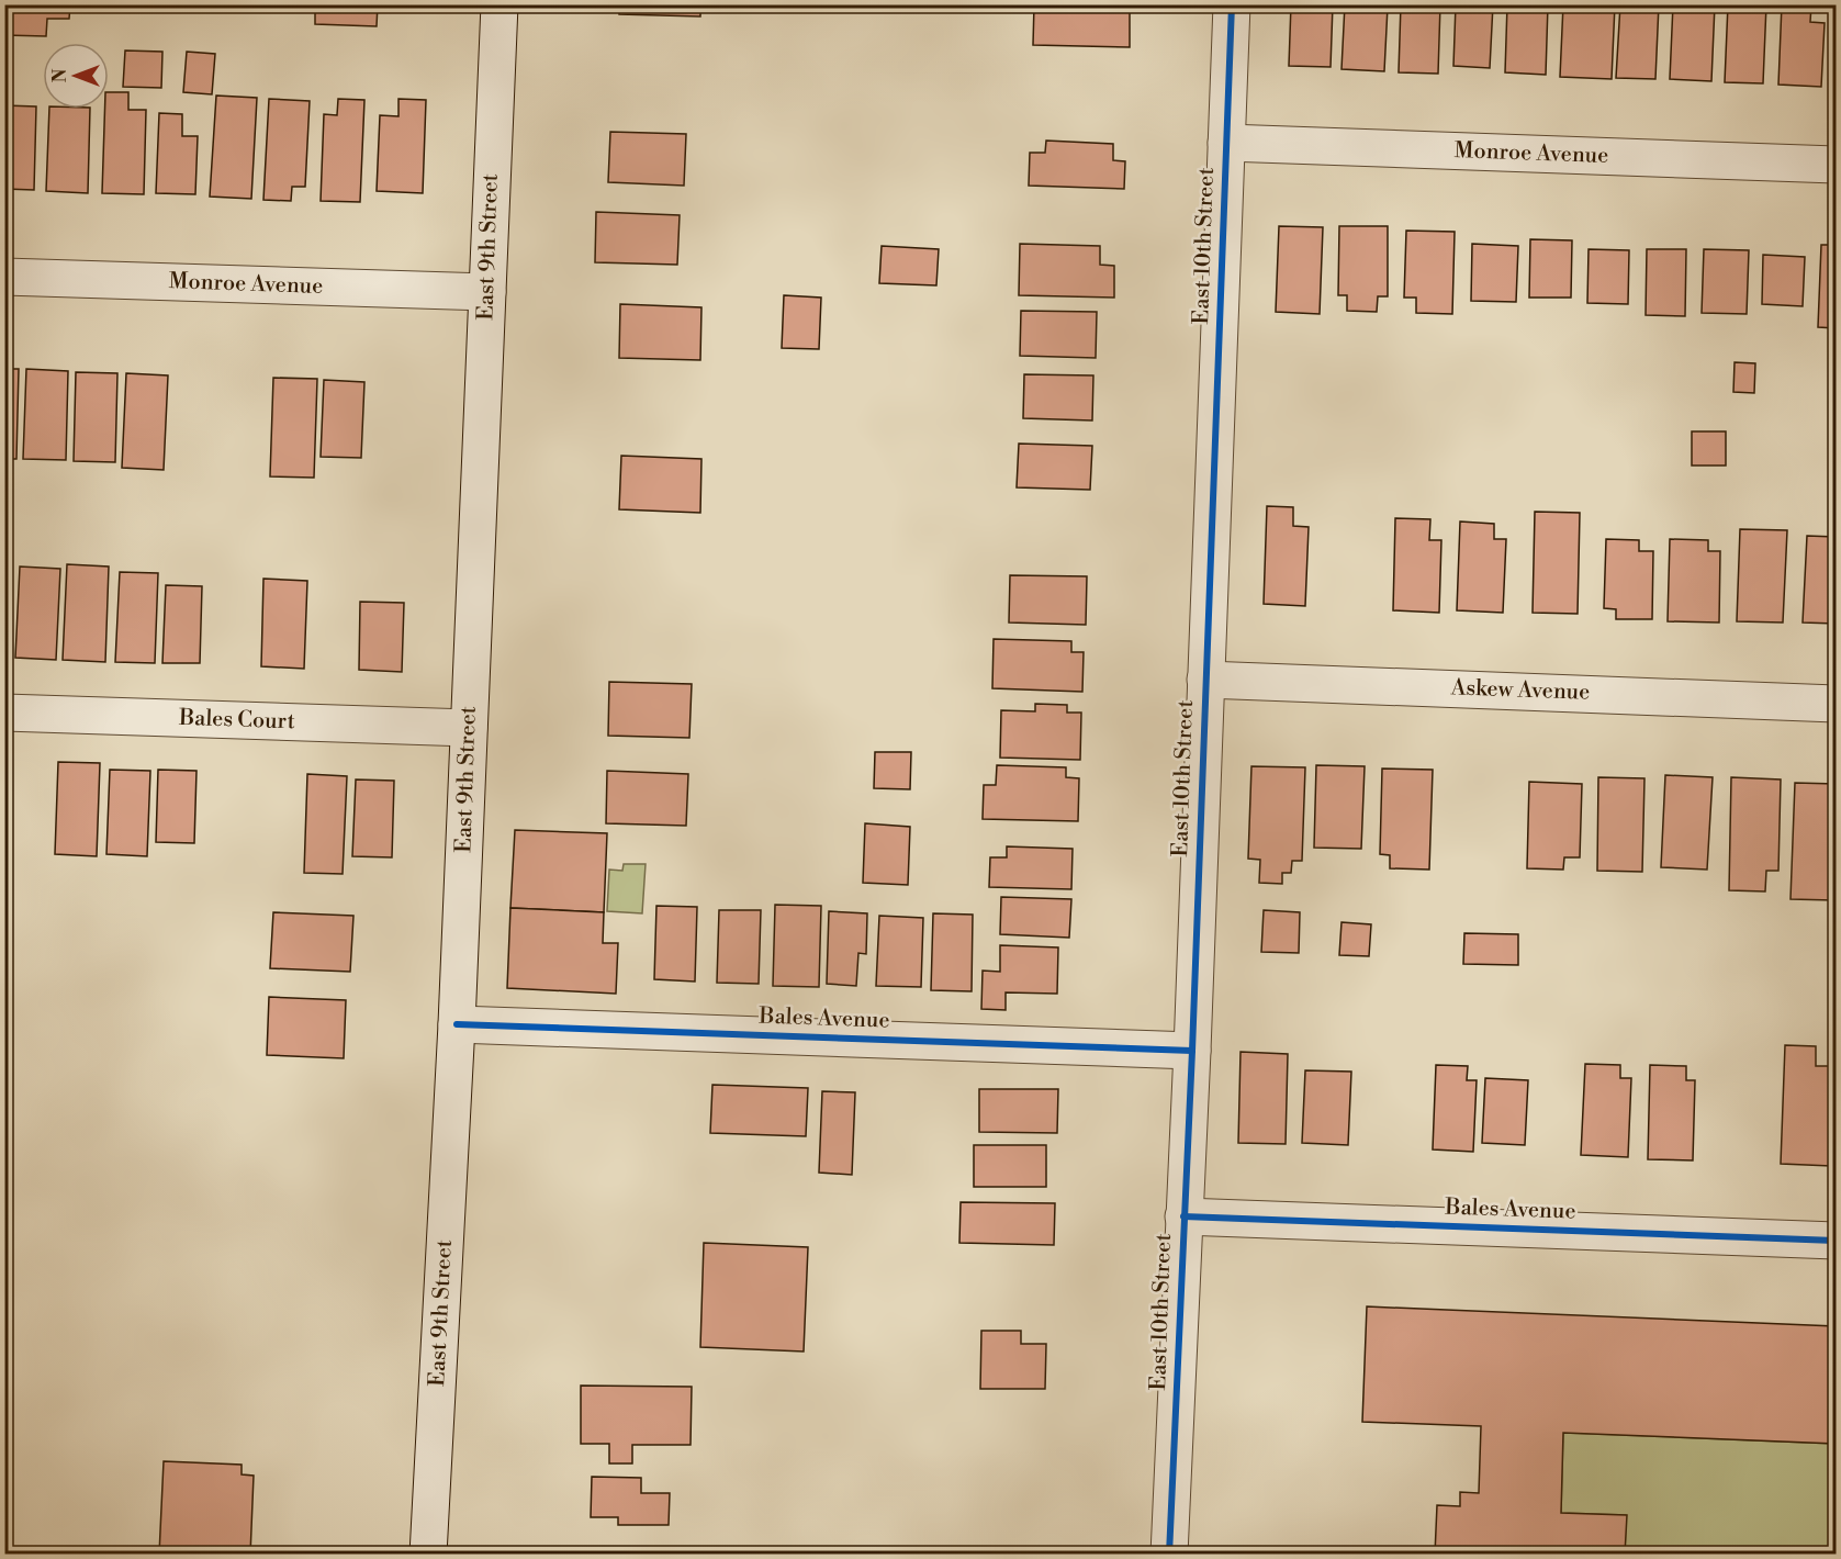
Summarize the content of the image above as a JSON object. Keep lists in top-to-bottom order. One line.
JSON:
{"streets":{"street":["Monroe Avenue","East 10th Street","East 9th Street","Askew Avenue","Bales Court","Bales Avenue"]},"crossings":[["Monroe Avenue","East 10th Street"],["Monroe Avenue","East 9th Street"],["East 10th Street","Askew Avenue"],["East 10th Street","Bales Avenue"],["East 9th Street","Bales Court"],["East 9th Street","Bales Avenue"]],"north":"left"}
